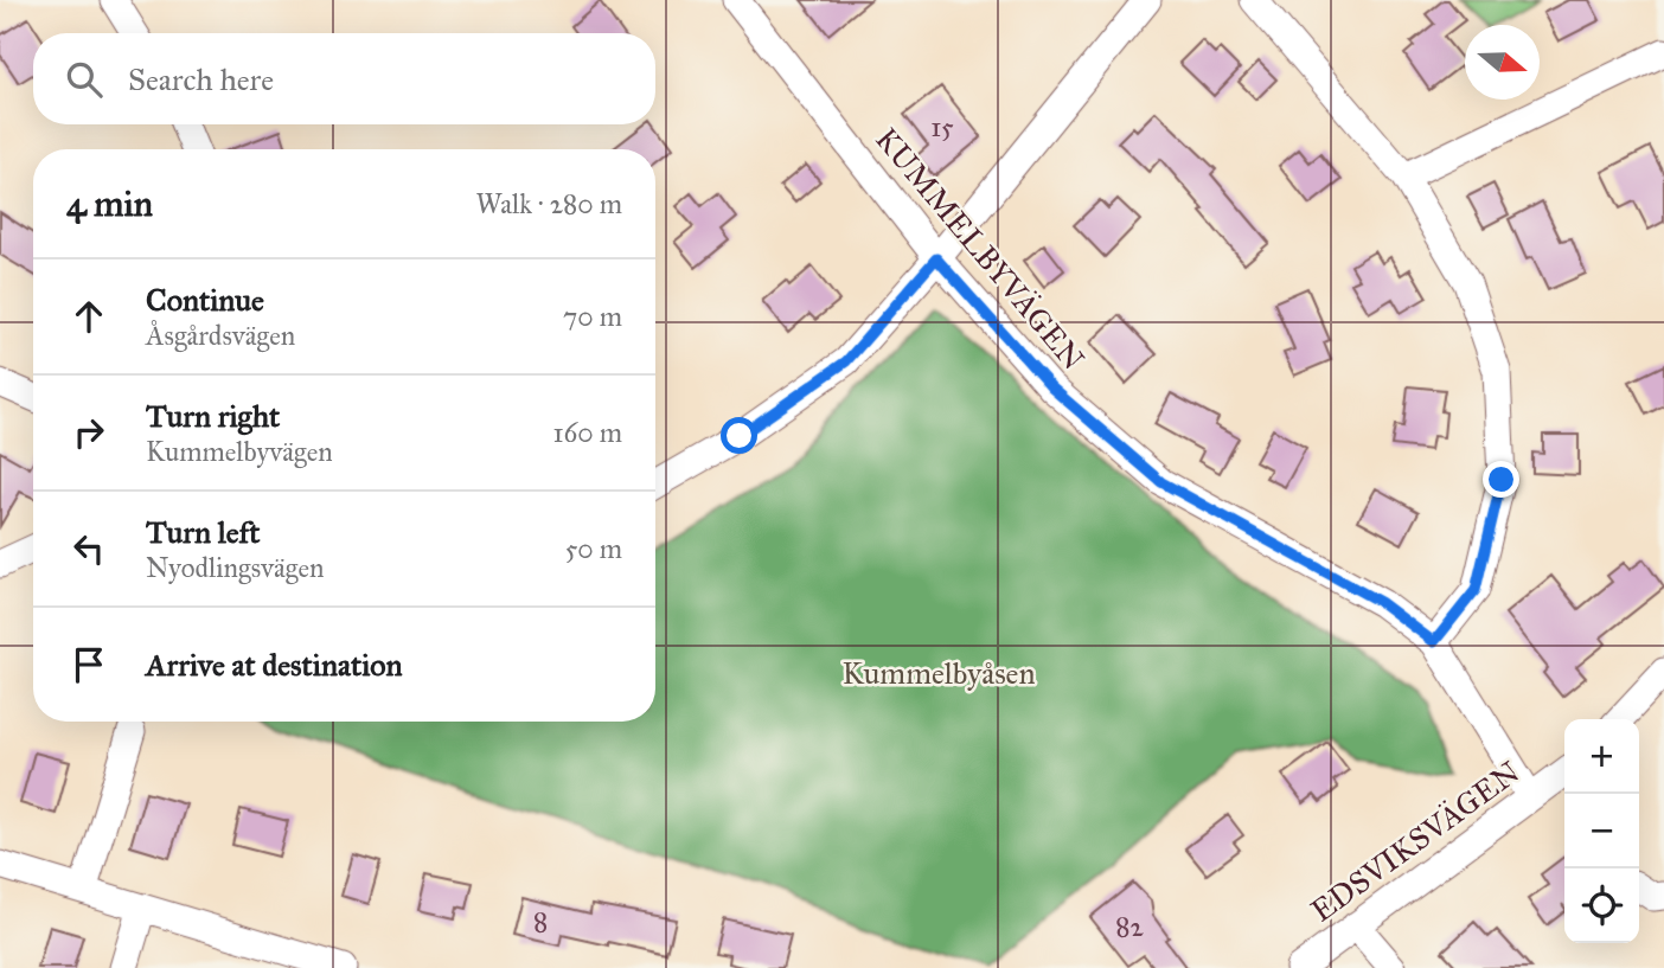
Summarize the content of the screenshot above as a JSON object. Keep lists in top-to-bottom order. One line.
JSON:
{"streets":{"street":["KUMMELBYVÄGEN","EDSVIKSVÄGEN"]},"crossings":[["KUMMELBYVÄGEN","EDSVIKSVÄGEN"]],"parks":["Kummelbyåsen"],"house_numbers":["15","8","82"],"north":"right","page":{"search":"Search here","heading":["4 min","Walk · 280 m"],"list":[["Continue","Åsgårdsvägen","70 m"],["Turn right","Kummelbyvägen","160 m"],["Turn left","Nyodlingsvägen","50 m"],"Arrive at destination"],"map_buttons":["+","−"]}}
